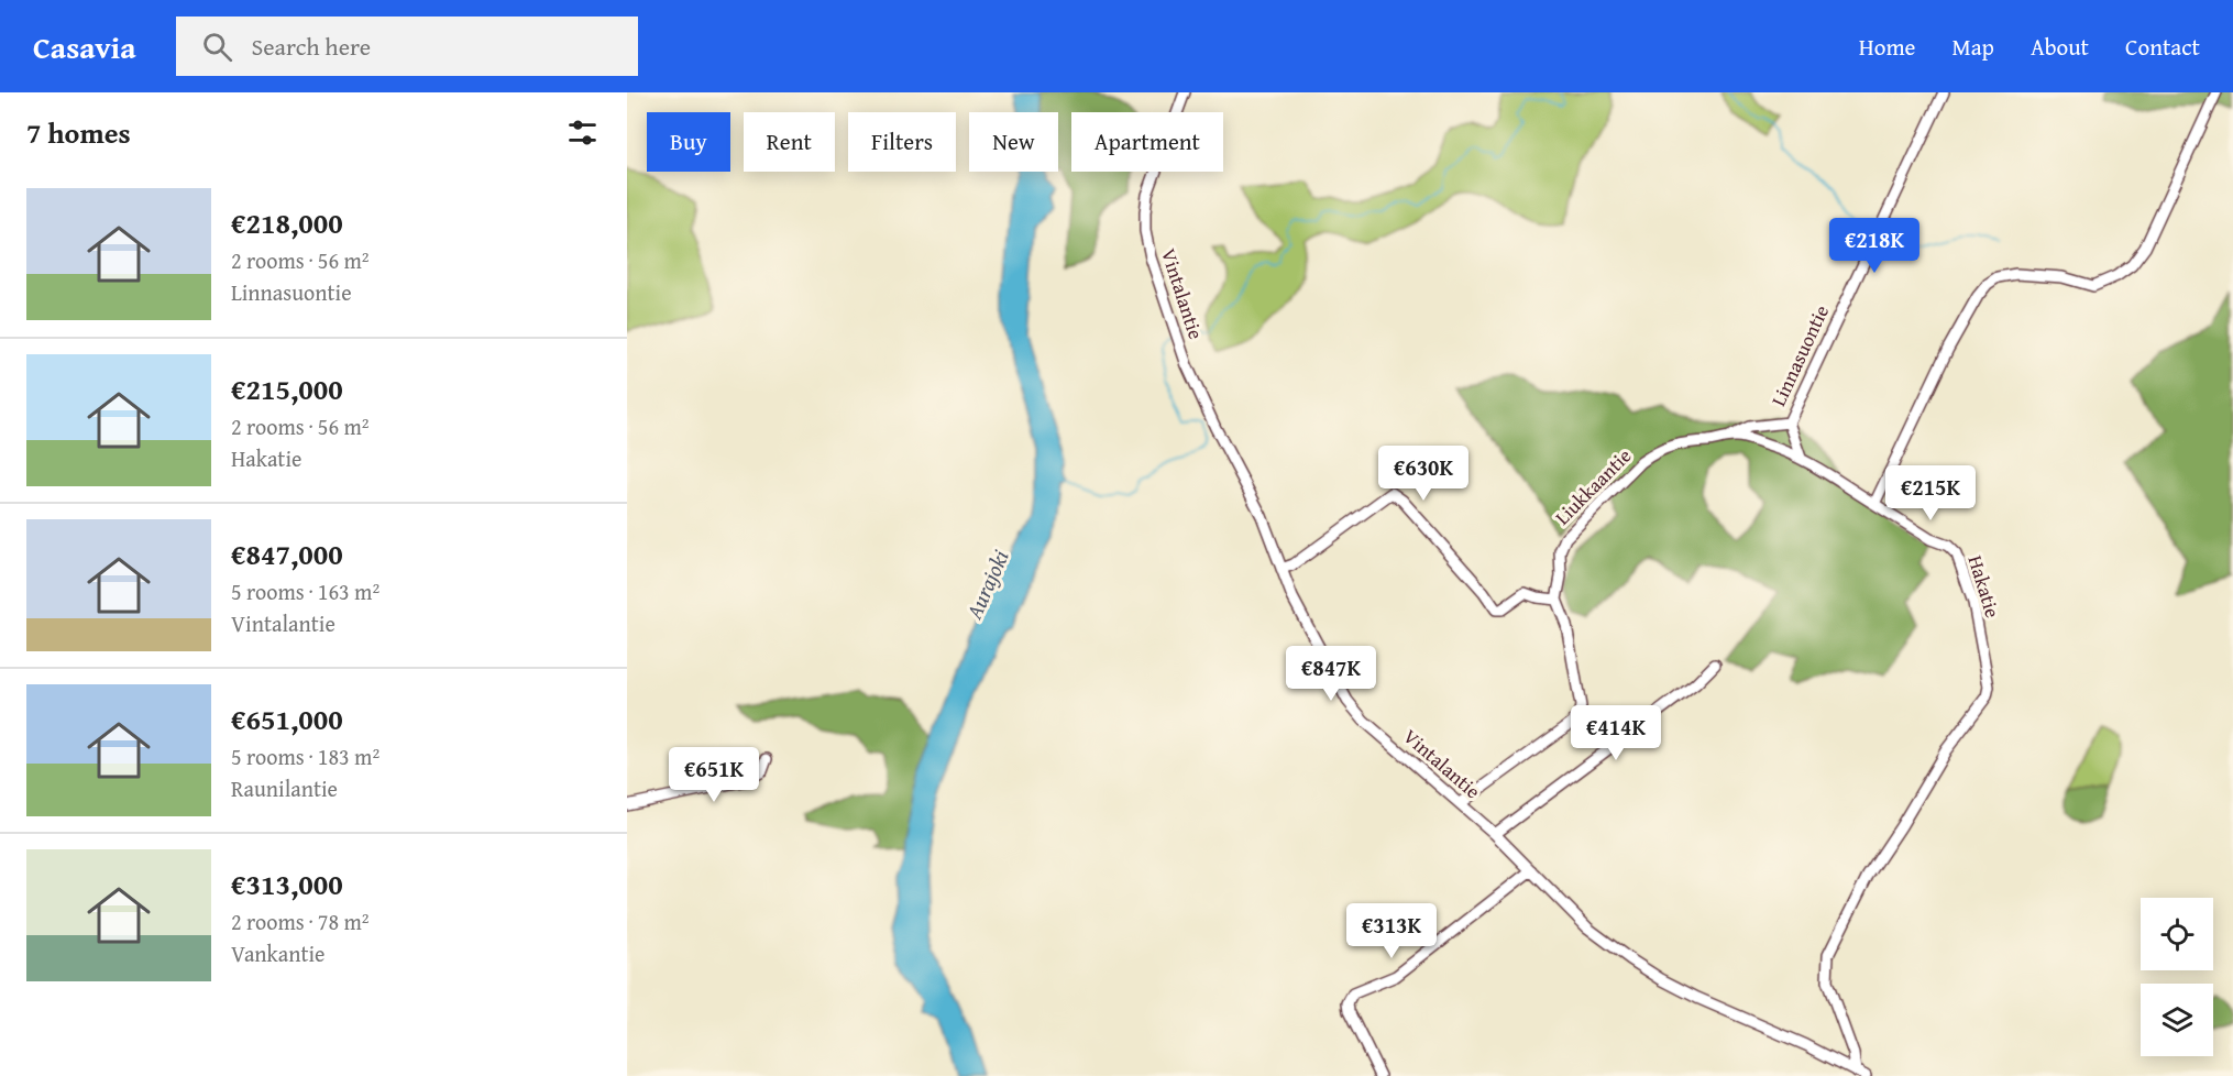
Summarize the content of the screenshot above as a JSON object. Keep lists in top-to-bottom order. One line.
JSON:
{"streets":{"street":["Vintalantie","Linnasuontie","Liukkaantie","Hakatie"]},"crossings":[["Vintalantie","Liukkaantie"],["Vintalantie","Hakatie"],["Linnasuontie","Liukkaantie"],["Liukkaantie","Hakatie"]],"water":["Aurajoki"],"page":{"header":"Casavia","search":"Search here","nav":["Home","Map","About","Contact"],"heading":"7 homes","chip":["Buy","Rent","Filters","New","Apartment"],"list":[{"name":"€218,000","note":"2 rooms · 56 m² · Linnasuontie"},{"name":"€215,000","note":"2 rooms · 56 m² · Hakatie"},{"name":"€847,000","note":"5 rooms · 163 m² · Vintalantie"},{"name":"€651,000","note":"5 rooms · 183 m² · Raunilantie"},{"name":"€313,000","note":"2 rooms · 78 m² · Vankantie"}],"price":["€218K","€630K","€215K","€847K","€414K","€651K","€313K"]}}
